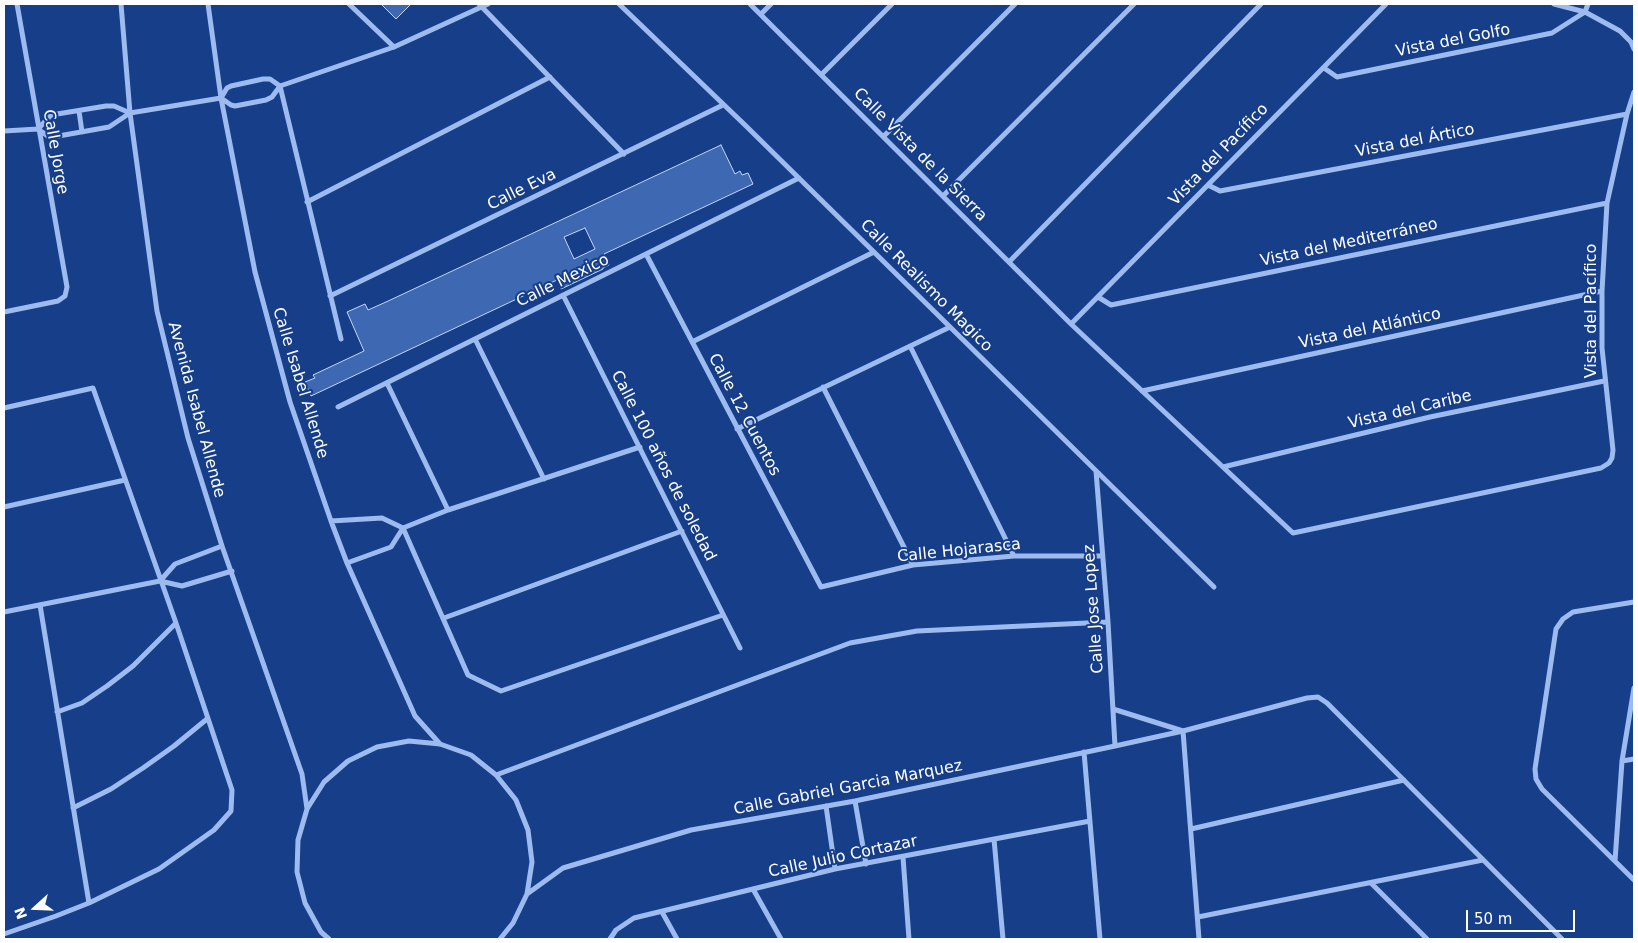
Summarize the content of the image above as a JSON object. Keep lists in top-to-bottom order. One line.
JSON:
{"streets":{"street":["Vista del Golfo","Vista del Ártico","Calle Jorge","Calle Vista de la Sierra","Vista del Pacífico","Calle Eva","Vista del Mediterráneo","Calle Mexico","Calle Realismo Magico","Vista del Atlántico","Calle Isabel Allende","Avenida Isabel Allende","Vista del Caribe","Calle 12 Cuentos","Calle 100 años de soledad","Calle Hojarasca","Calle Jose Lopez","Calle Gabriel Garcia Marquez","Calle Julio Cortazar"]},"crossings":[["Vista del Golfo","Vista del Pacífico"],["Vista del Ártico","Vista del Pacífico"],["Calle Vista de la Sierra","Vista del Pacífico"],["Calle Vista de la Sierra","Vista del Atlántico"],["Calle Vista de la Sierra","Vista del Caribe"],["Vista del Pacífico","Vista del Mediterráneo"],["Vista del Pacífico","Vista del Atlántico"],["Vista del Pacífico","Vista del Caribe"],["Calle Eva","Calle Realismo Magico"],["Calle Mexico","Calle Realismo Magico"],["Calle Mexico","Calle 12 Cuentos"],["Calle Mexico","Calle 100 años de soledad"],["Calle Realismo Magico","Calle Jose Lopez"],["Calle 12 Cuentos","Calle Hojarasca"],["Calle Hojarasca","Calle Jose Lopez"],["Calle Jose Lopez","Calle Gabriel Garcia Marquez"]],"scale_bar":"50 m","north":"left"}
